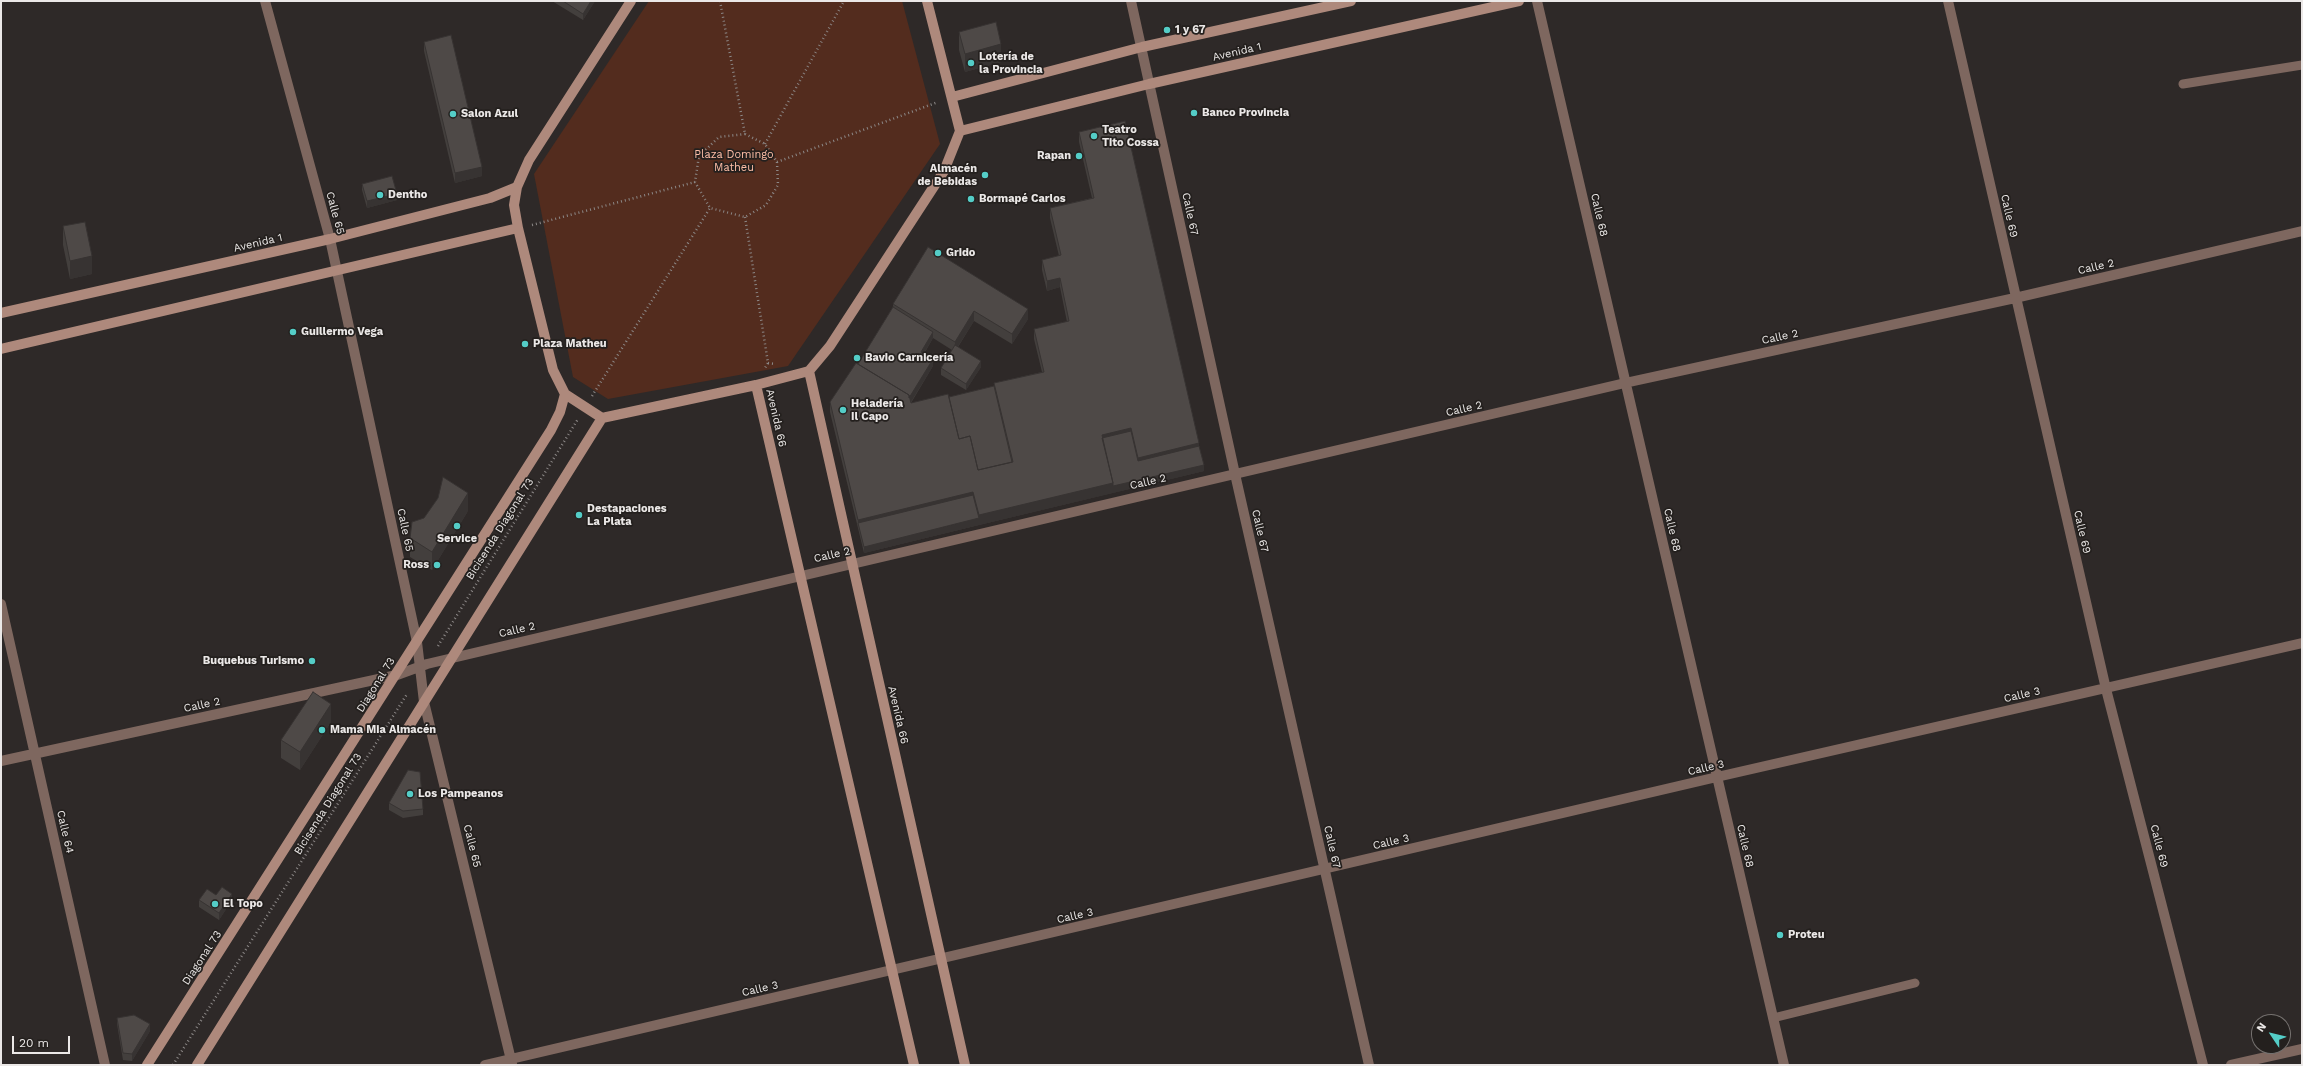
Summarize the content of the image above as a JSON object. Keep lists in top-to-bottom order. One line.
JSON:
{"streets":{"main road":["Avenida 1","Avenida 66","Diagonal 73"],"street":["Calle 65","Calle 67","Calle 68","Calle 69","Calle 2","Calle 3","Calle 64"],"path":["Bicisenda Diagonal 73"]},"crossings":[["Avenida 1","Calle 65"],["Avenida 1","Calle 67"],["Calle 65","Calle 2"],["Calle 65","Bicisenda Diagonal 73"],["Calle 65","Diagonal 73"],["Calle 65","Calle 3"],["Calle 67","Calle 2"],["Calle 67","Calle 3"],["Calle 68","Calle 2"],["Calle 68","Calle 3"],["Calle 69","Calle 2"],["Calle 69","Calle 3"],["Calle 2","Avenida 66"],["Calle 2","Bicisenda Diagonal 73"],["Calle 2","Diagonal 73"],["Calle 2","Calle 64"],["Avenida 66","Calle 3"]],"parks":["Plaza Domingo Matheu"],"places":["1 y 67","Lotería de la Provincia","Banco Provincia","Salon Azul","Teatro Tito Cossa","Rapan","Almacén de Bebidas","Dentho","Bormapé Carlos","Grido","Guillermo Vega","Plaza Matheu","Bavio Carnicería","Heladería Il Capo","Destapaciones La Plata","Service","Ross","Buquebus Turismo","Mama Mia Almacén","Los Pampeanos","El Topo","Proteu"],"scale_bar":"20 m","north":"top left"}
